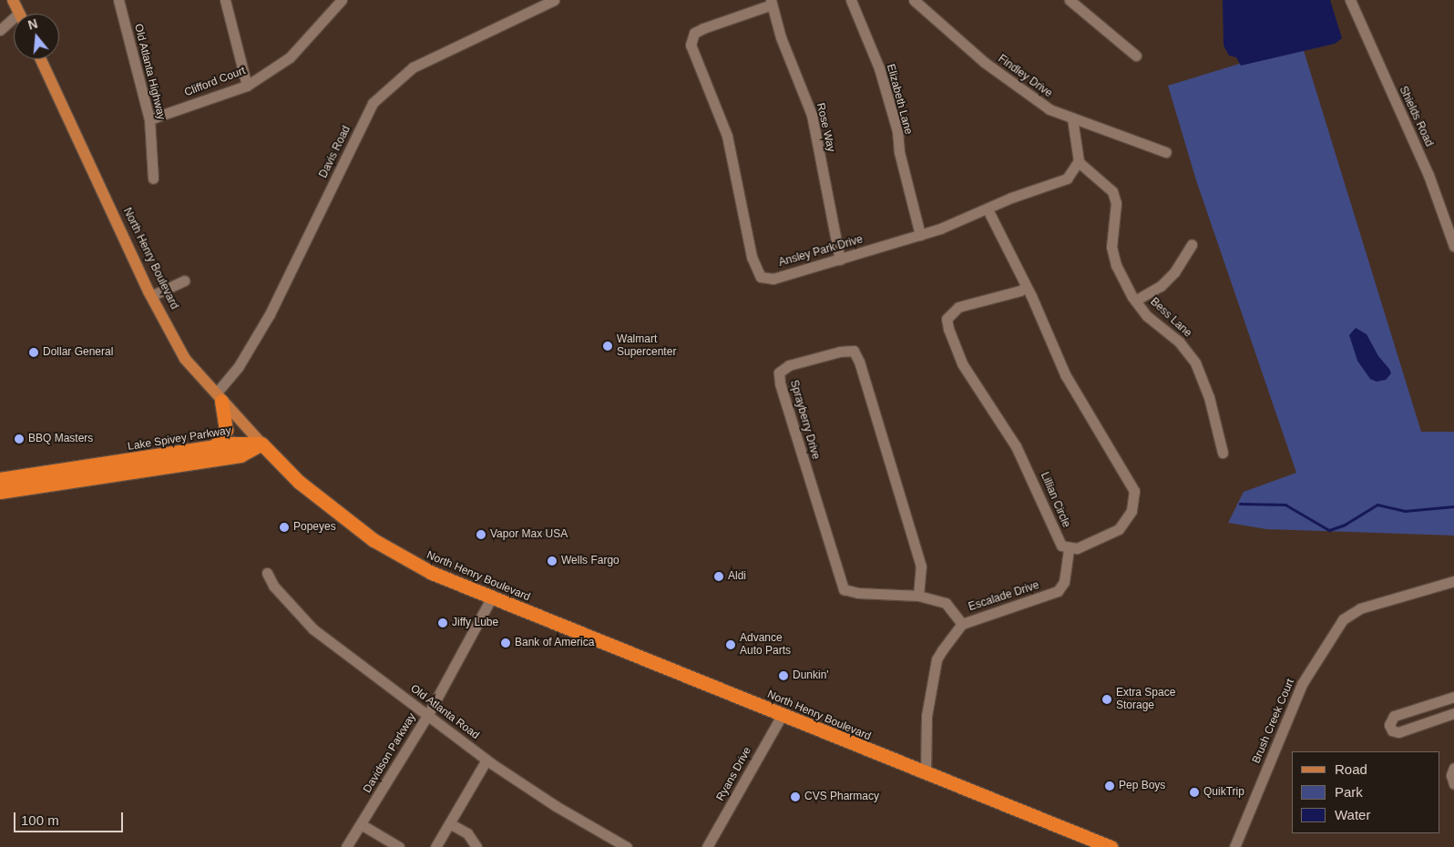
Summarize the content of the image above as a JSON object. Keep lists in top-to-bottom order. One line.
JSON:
{"streets":{"highway":["North Henry Boulevard","Lake Spivey Parkway"],"street":["Old Atlanta Highway","Findley Drive","Clifford Court","Elizabeth Lane","Shields Road","Rose Way","Davis Road","Ansley Park Drive","Bess Lane","Sprayberry Drive","Lillian Circle","Escalade Drive","Old Atlanta Road","Brush Creek Court","Davidson Parkway","Ryans Drive"]},"crossings":[["Old Atlanta Highway","Clifford Court"],["Elizabeth Lane","Ansley Park Drive"],["Rose Way","Ansley Park Drive"],["Davis Road","North Henry Boulevard"],["Ansley Park Drive","Bess Lane"],["North Henry Boulevard","Lake Spivey Parkway"],["North Henry Boulevard","Escalade Drive"],["North Henry Boulevard","Davidson Parkway"],["North Henry Boulevard","Ryans Drive"],["Sprayberry Drive","Escalade Drive"],["Lillian Circle","Escalade Drive"],["Old Atlanta Road","Davidson Parkway"]],"places":["Walmart Supercenter","Dollar General","BBQ Masters","Popeyes","Vapor Max USA","Wells Fargo","Aldi","Jiffy Lube","Bank of America","Advance Auto Parts","Dunkin'","Extra Space Storage","Pep Boys","QuikTrip","CVS Pharmacy"],"legend":["Road","Park","Water"],"scale_bar":"100 m","north":"top"}
